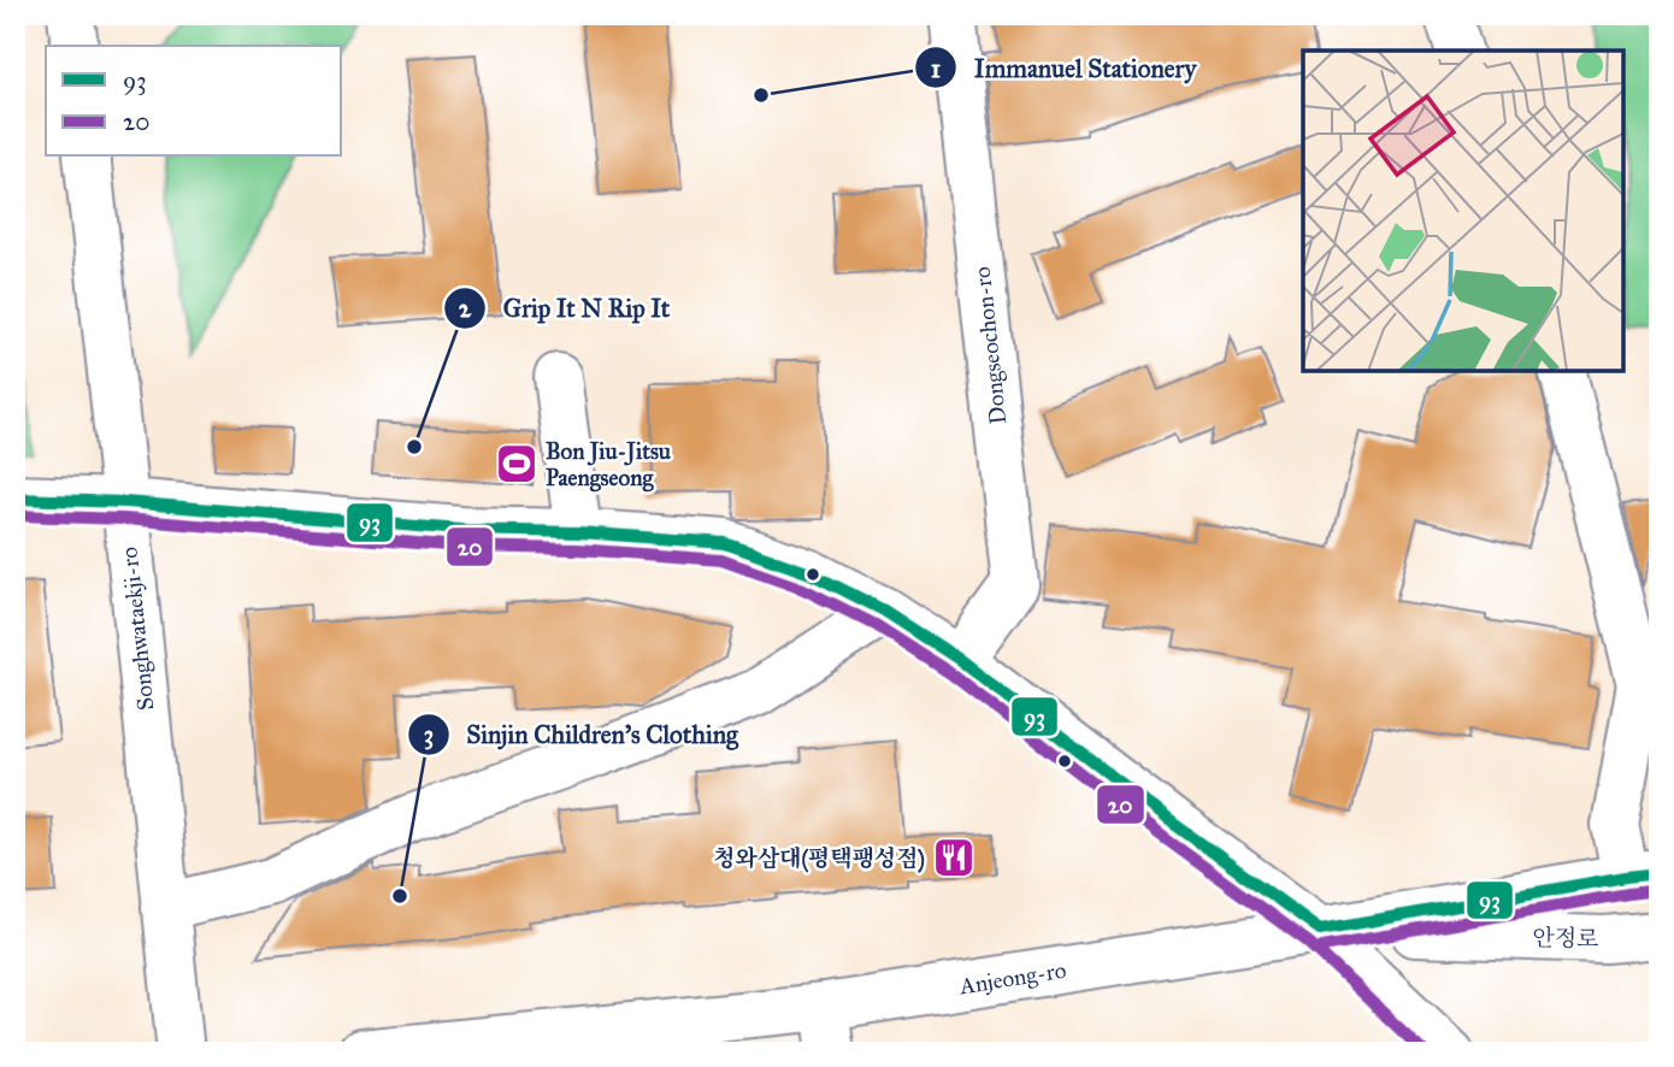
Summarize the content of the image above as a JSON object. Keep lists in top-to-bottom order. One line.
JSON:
{"streets":{"street":["Dongseochon-ro","Songhwataekji-ro","안정로","Anjeong-ro"]},"crossings":[["안정로","Anjeong-ro"]],"places":{"other":["Immanuel Stationery","Grip It N Rip It","Sinjin Children's Clothing"],"sports":["Bon Jiu-Jitsu Paengseong"],"restaurant":["청와삼대(평택팽성점)"]},"lines":["transit line 93","transit line 20"],"legend":["93","20"]}
